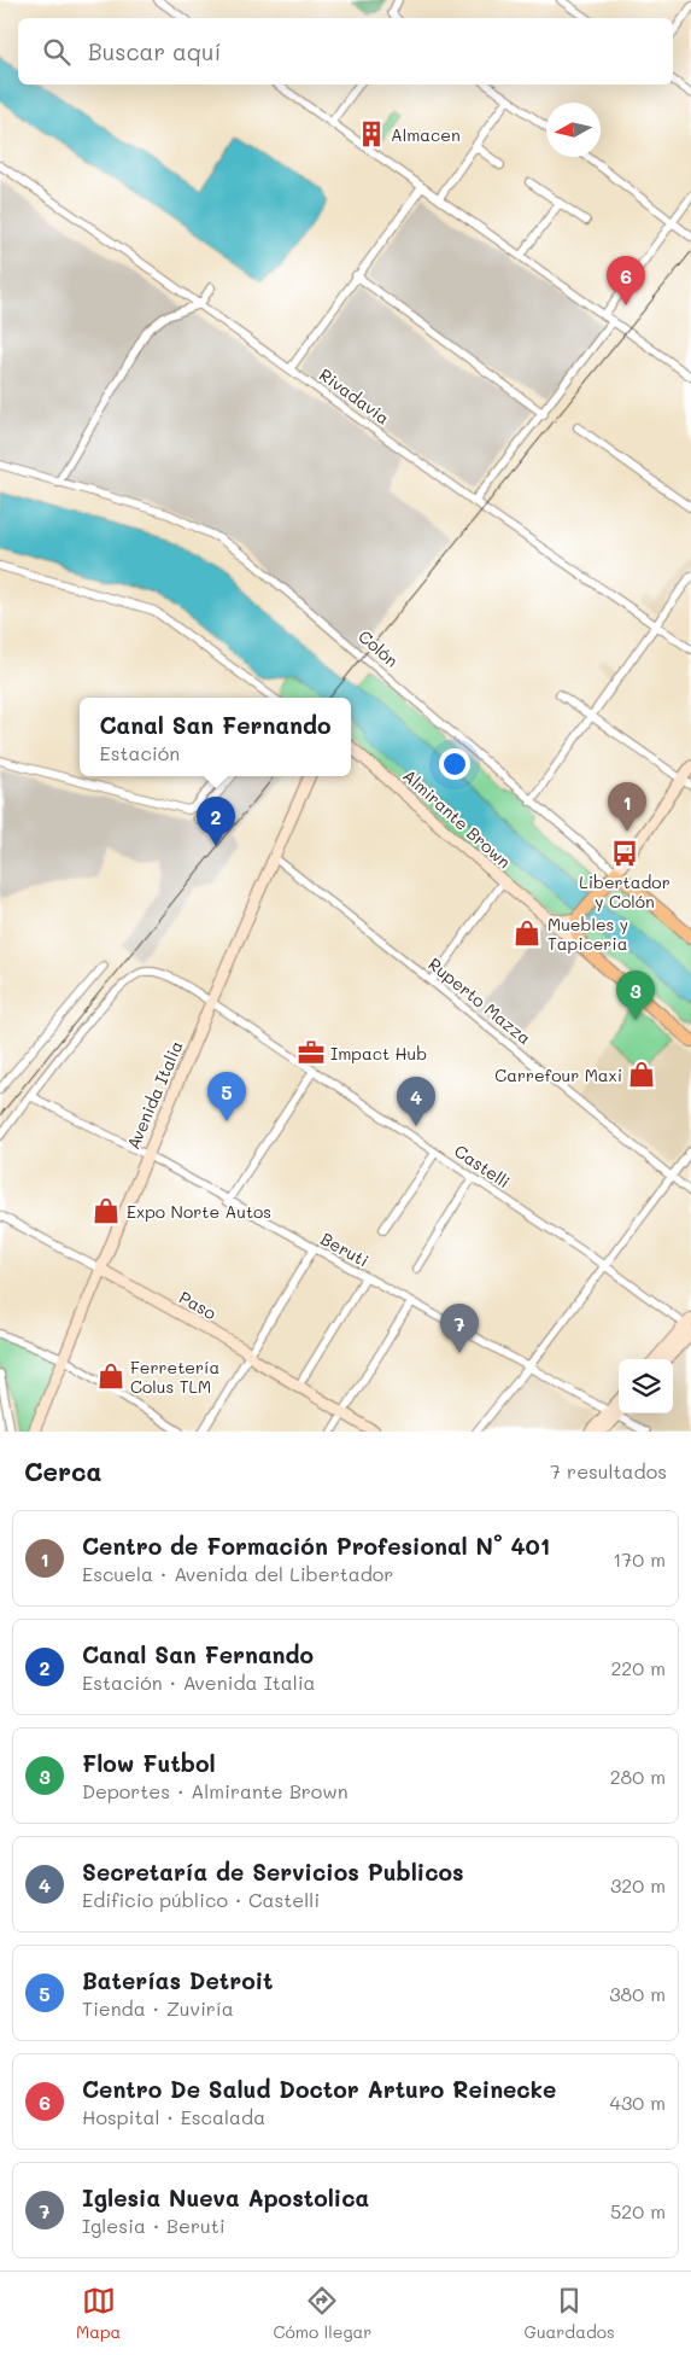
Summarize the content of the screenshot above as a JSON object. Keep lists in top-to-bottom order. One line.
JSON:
{"streets":{"main road":["Colón","Almirante Brown"],"street":["Rivadavia","Ruperto Mazza","Avenida Italia","Castelli","Beruti","Paso"]},"crossings":[["Ruperto Mazza","Avenida Italia"],["Avenida Italia","Castelli"],["Avenida Italia","Beruti"],["Avenida Italia","Paso"],["Castelli","Beruti"]],"places":{"building":["Almacen"],"bus stop":["Libertador y Colón"],"shop":["Muebles y Tapiceria","Carrefour Maxi","Expo Norte Autos","Ferretería Colus TLM"],"office":["Impact Hub"]},"north":"left","page":{"search":"Buscar aquí","pins":["6","1","2","3","5","4","7"],"popup":["Canal San Fernando","Estación"],"heading":["Cerca","7 resultados"],"list":[{"mark":"1","name":"Centro de Formación Profesional N° 401","note":"Escuela · Avenida del Libertador","value":"170 m"},{"mark":"2","name":"Canal San Fernando","note":"Estación · Avenida Italia","value":"220 m"},{"mark":"3","name":"Flow Futbol","note":"Deportes · Almirante Brown","value":"280 m"},{"mark":"4","name":"Secretaría de Servicios Publicos","note":"Edificio público · Castelli","value":"320 m"},{"mark":"5","name":"Baterías Detroit","note":"Tienda · Zuviría","value":"380 m"},{"mark":"6","name":"Centro De Salud Doctor Arturo Reinecke","note":"Hospital · Escalada","value":"430 m"},{"mark":"7","name":"Iglesia Nueva Apostolica","note":"Iglesia · Beruti","value":"520 m"}],"nav":["Mapa","Cómo llegar","Guardados"]}}
